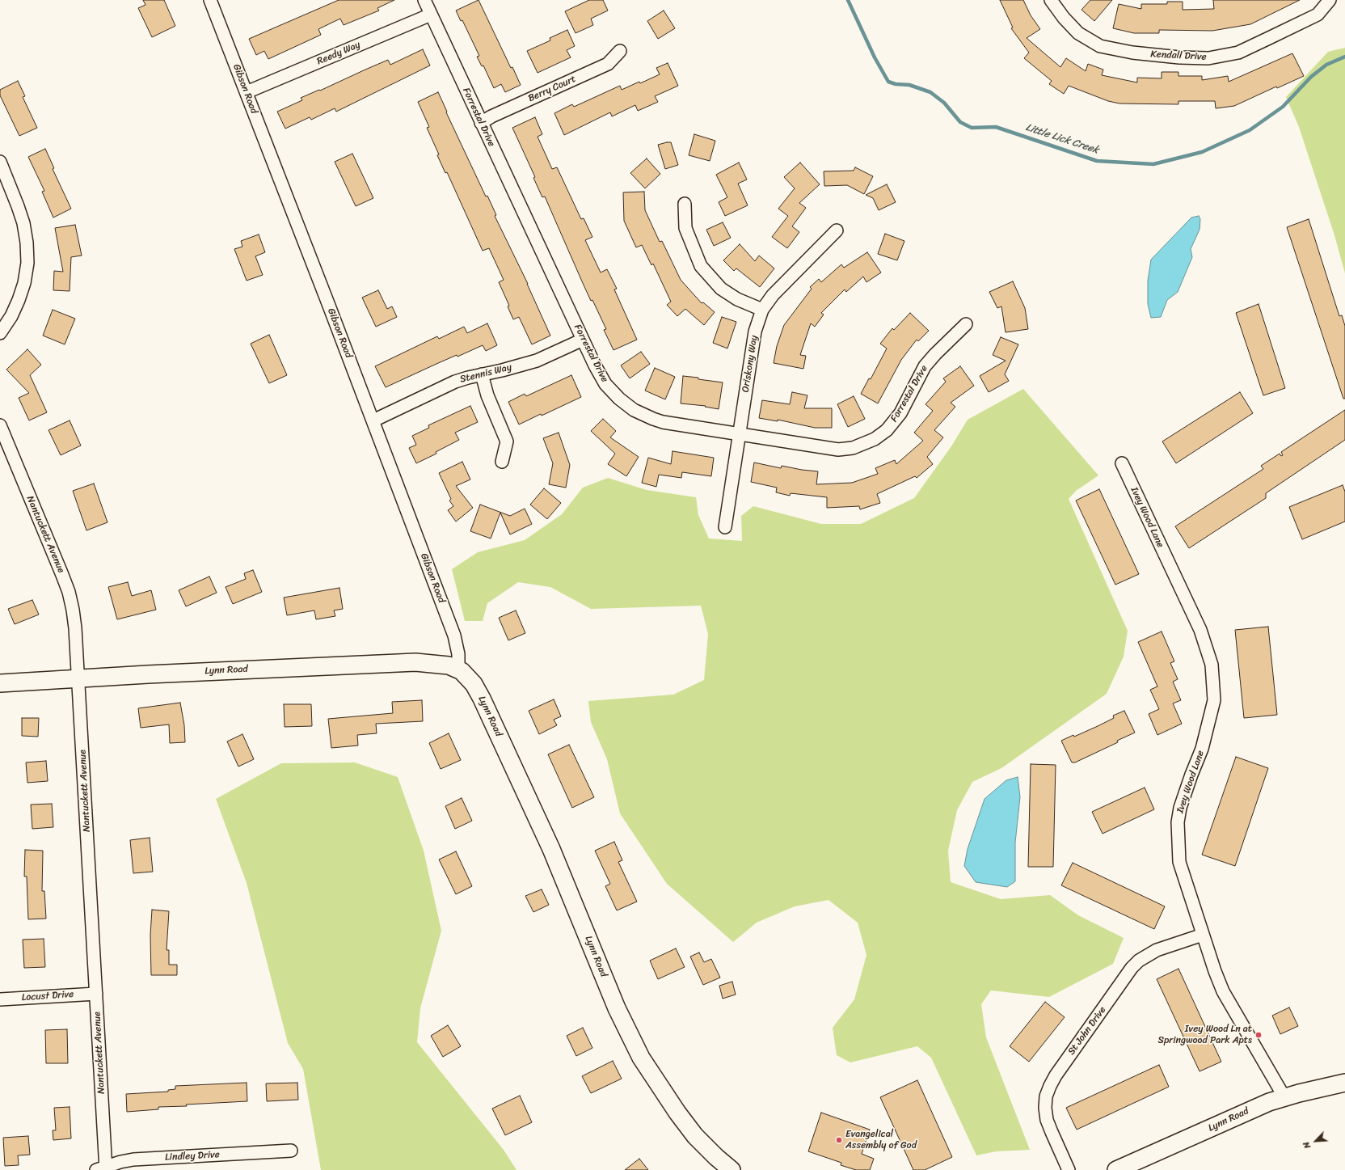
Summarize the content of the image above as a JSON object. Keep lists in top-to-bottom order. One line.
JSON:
{"streets":{"street":["Reedy Way","Kendall Drive","Gibson Road","Berry Court","Forrestal Drive","Oriskony Way","Stennis Way","Ivey Wood Lane","Nantuckett Avenue","Lynn Road","Locust Drive","St John Drive","Lindley Drive"]},"crossings":[["Reedy Way","Gibson Road"],["Reedy Way","Forrestal Drive"],["Gibson Road","Stennis Way"],["Gibson Road","Lynn Road"],["Berry Court","Forrestal Drive"],["Forrestal Drive","Oriskony Way"],["Forrestal Drive","Stennis Way"],["Ivey Wood Lane","Lynn Road"],["Ivey Wood Lane","St John Drive"],["Nantuckett Avenue","Lynn Road"],["Nantuckett Avenue","Locust Drive"],["Nantuckett Avenue","Lindley Drive"]],"water":["Little Lick Creek"],"places":["Ivey Wood Ln at Springwood Park Apts","Evangelical Assembly of God"],"north":"bottom left"}
